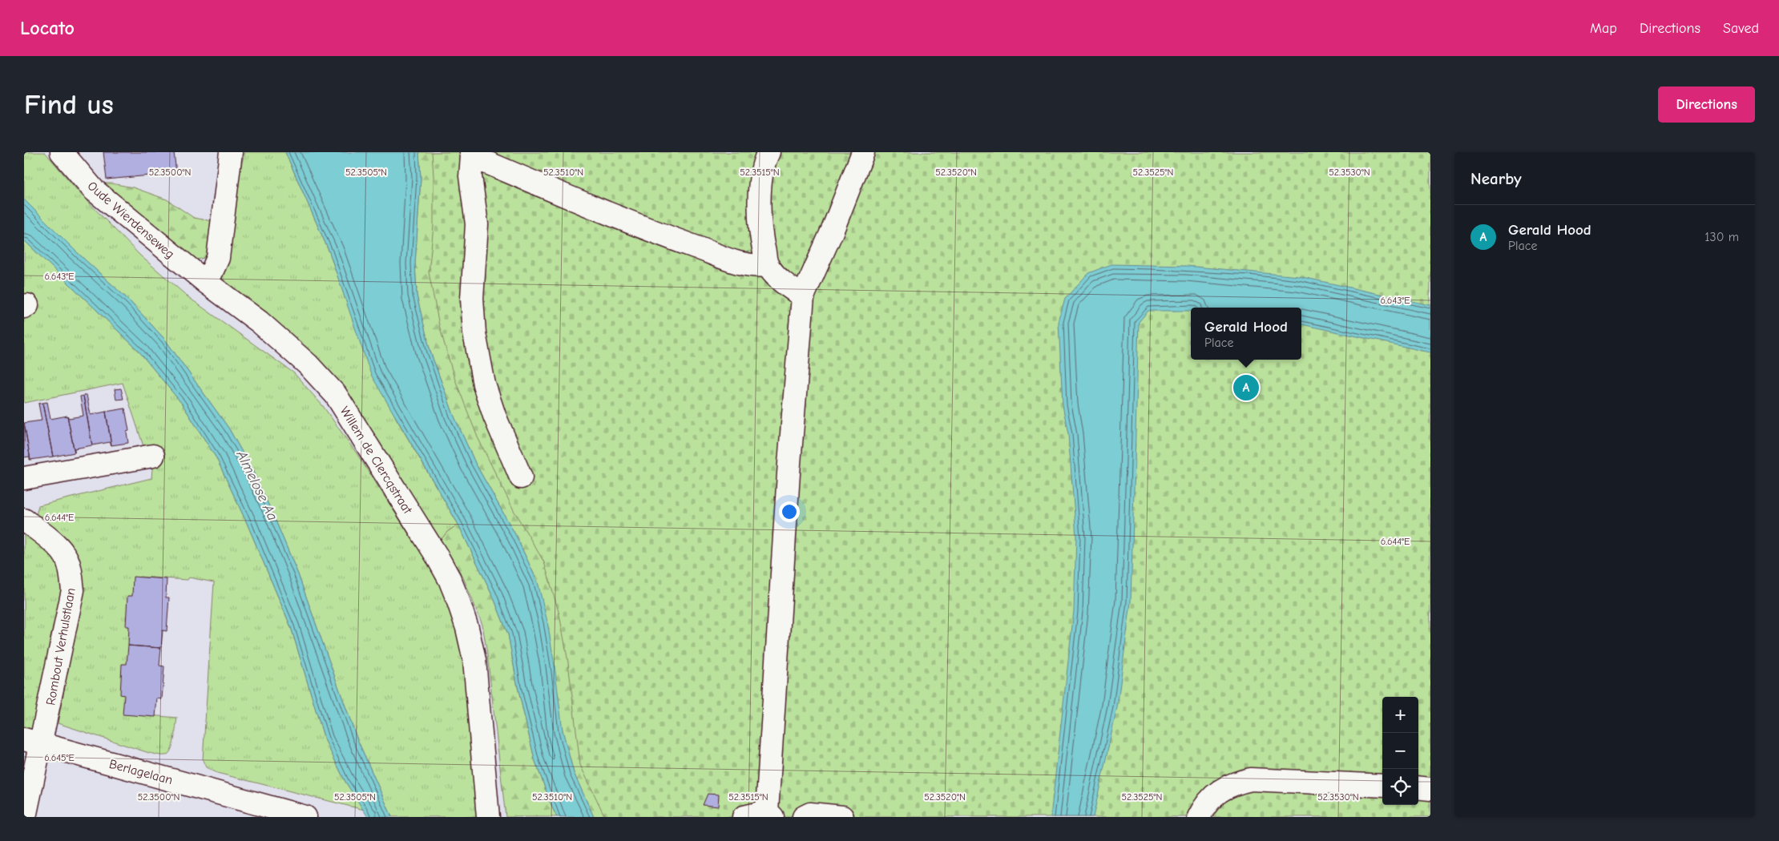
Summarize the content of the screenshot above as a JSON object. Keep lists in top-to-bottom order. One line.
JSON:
{"streets":{"street":["Oude Wierdenseweg","Willem de Clercqstraat","Rombout Verhulstlaan","Berlagelaan"]},"crossings":[["Oude Wierdenseweg","Willem de Clercqstraat"],["Rombout Verhulstlaan","Berlagelaan"]],"water":["Almelose Aa"],"page":{"header":"Locato","nav":["Map","Directions","Saved"],"buttons":"Directions","title":"Find us","heading":"Nearby","list":[{"mark":"A","name":"Gerald Hood","note":"Place","value":"130 m"}],"popup":["Gerald Hood","Place"],"pins":"A","map_buttons":["+","−"]},"coordinates":["52.3500°N","52.3505°N","52.3510°N","52.3515°N","52.3520°N","52.3525°N","52.3530°N","6.643°E","6.644°E","6.645°E"]}
